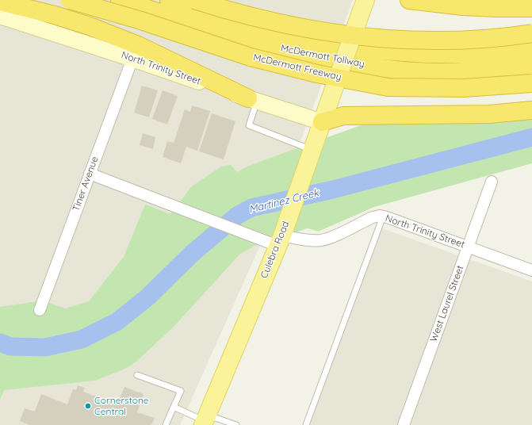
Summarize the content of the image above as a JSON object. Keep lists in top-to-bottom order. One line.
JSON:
{"streets":{"highway":["McDermott Tollway","McDermott Freeway"],"main road":["North Trinity Street","Culebra Road"],"street":["Tiner Avenue","West Laurel Street"]},"crossings":[["North Trinity Street","Tiner Avenue"],["North Trinity Street","Culebra Road"],["North Trinity Street","West Laurel Street"]],"water":["Martinez Creek"],"places":["Cornerstone Central"]}
